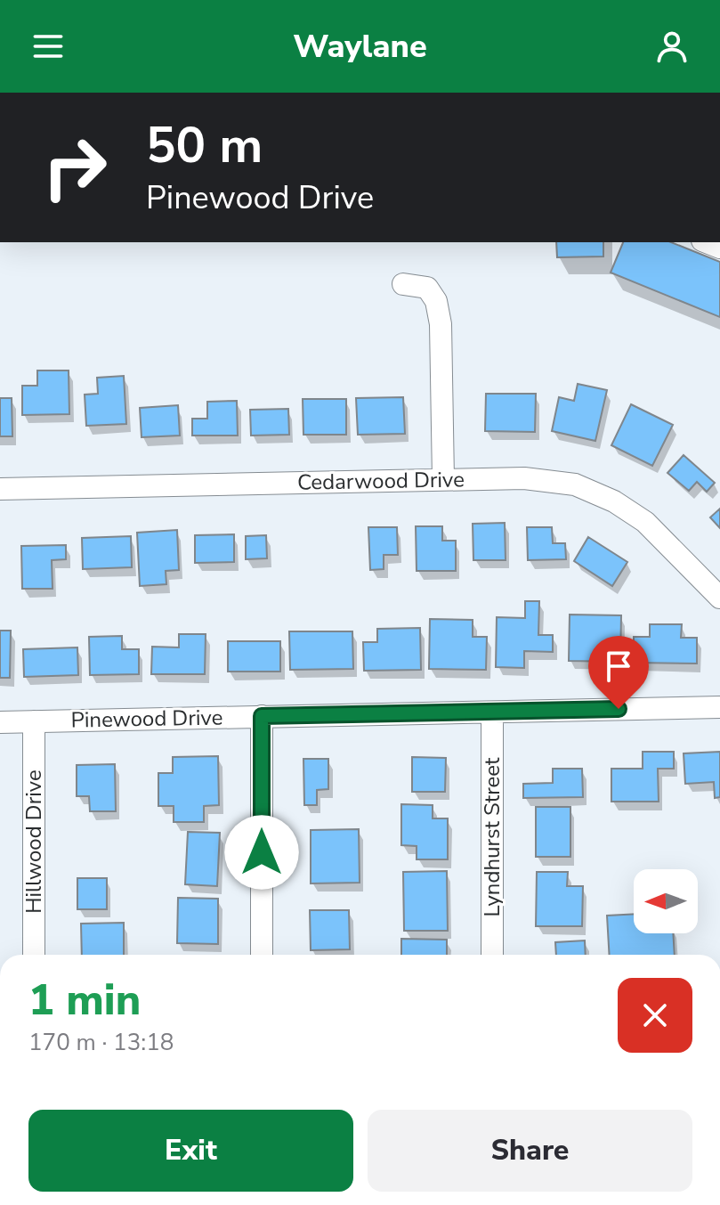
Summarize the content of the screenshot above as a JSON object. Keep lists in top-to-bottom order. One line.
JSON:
{"streets":{"street":["Cedarwood Drive","Pinewood Drive","Lyndhurst Street","Hillwood Drive"]},"crossings":[["Pinewood Drive","Lyndhurst Street"],["Pinewood Drive","Hillwood Drive"]],"north":"left","page":{"header":"Waylane","turn":["50 m","Pinewood Drive"],"heading":["1 min","170 m · 13:18"],"buttons":["Exit","Share"]}}
